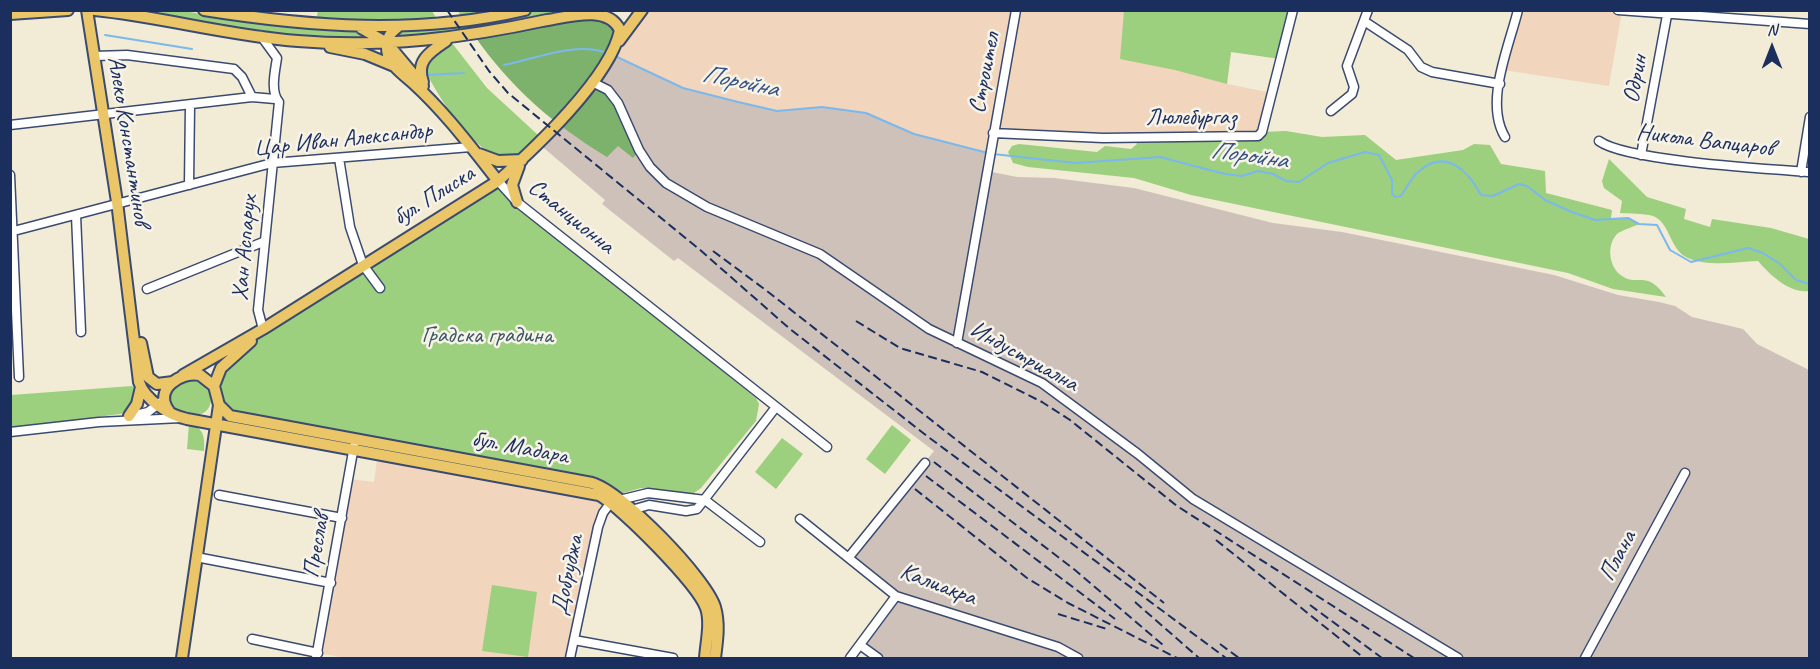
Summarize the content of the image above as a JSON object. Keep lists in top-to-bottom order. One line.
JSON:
{"streets":{"main road":["Алеко Константинов","бул. Плиска","Станционна","бул. Мадара"],"street":["Строител","Одрин","Люлебургаз","Цар Иван Александър","Никола Вапцаров","Хан Аспарух","Индустриална","Преслав","Плана","Добруджа","Калиакра"]},"crossings":[["Строител","Люлебургаз"],["Строител","Индустриална"],["Одрин","Никола Вапцаров"],["Цар Иван Александър","Алеко Константинов"],["Цар Иван Александър","Станционна"],["Цар Иван Александър","Хан Аспарух"],["Алеко Константинов","бул. Плиска"],["Алеко Константинов","бул. Мадара"],["бул. Плиска","Станционна"],["бул. Плиска","Хан Аспарух"],["бул. Плиска","Индустриална"],["бул. Плиска","бул. Мадара"],["бул. Мадара","Преслав"],["бул. Мадара","Добруджа"]],"water":["Поройна"],"parks":["Градска градина"],"north":"top"}
